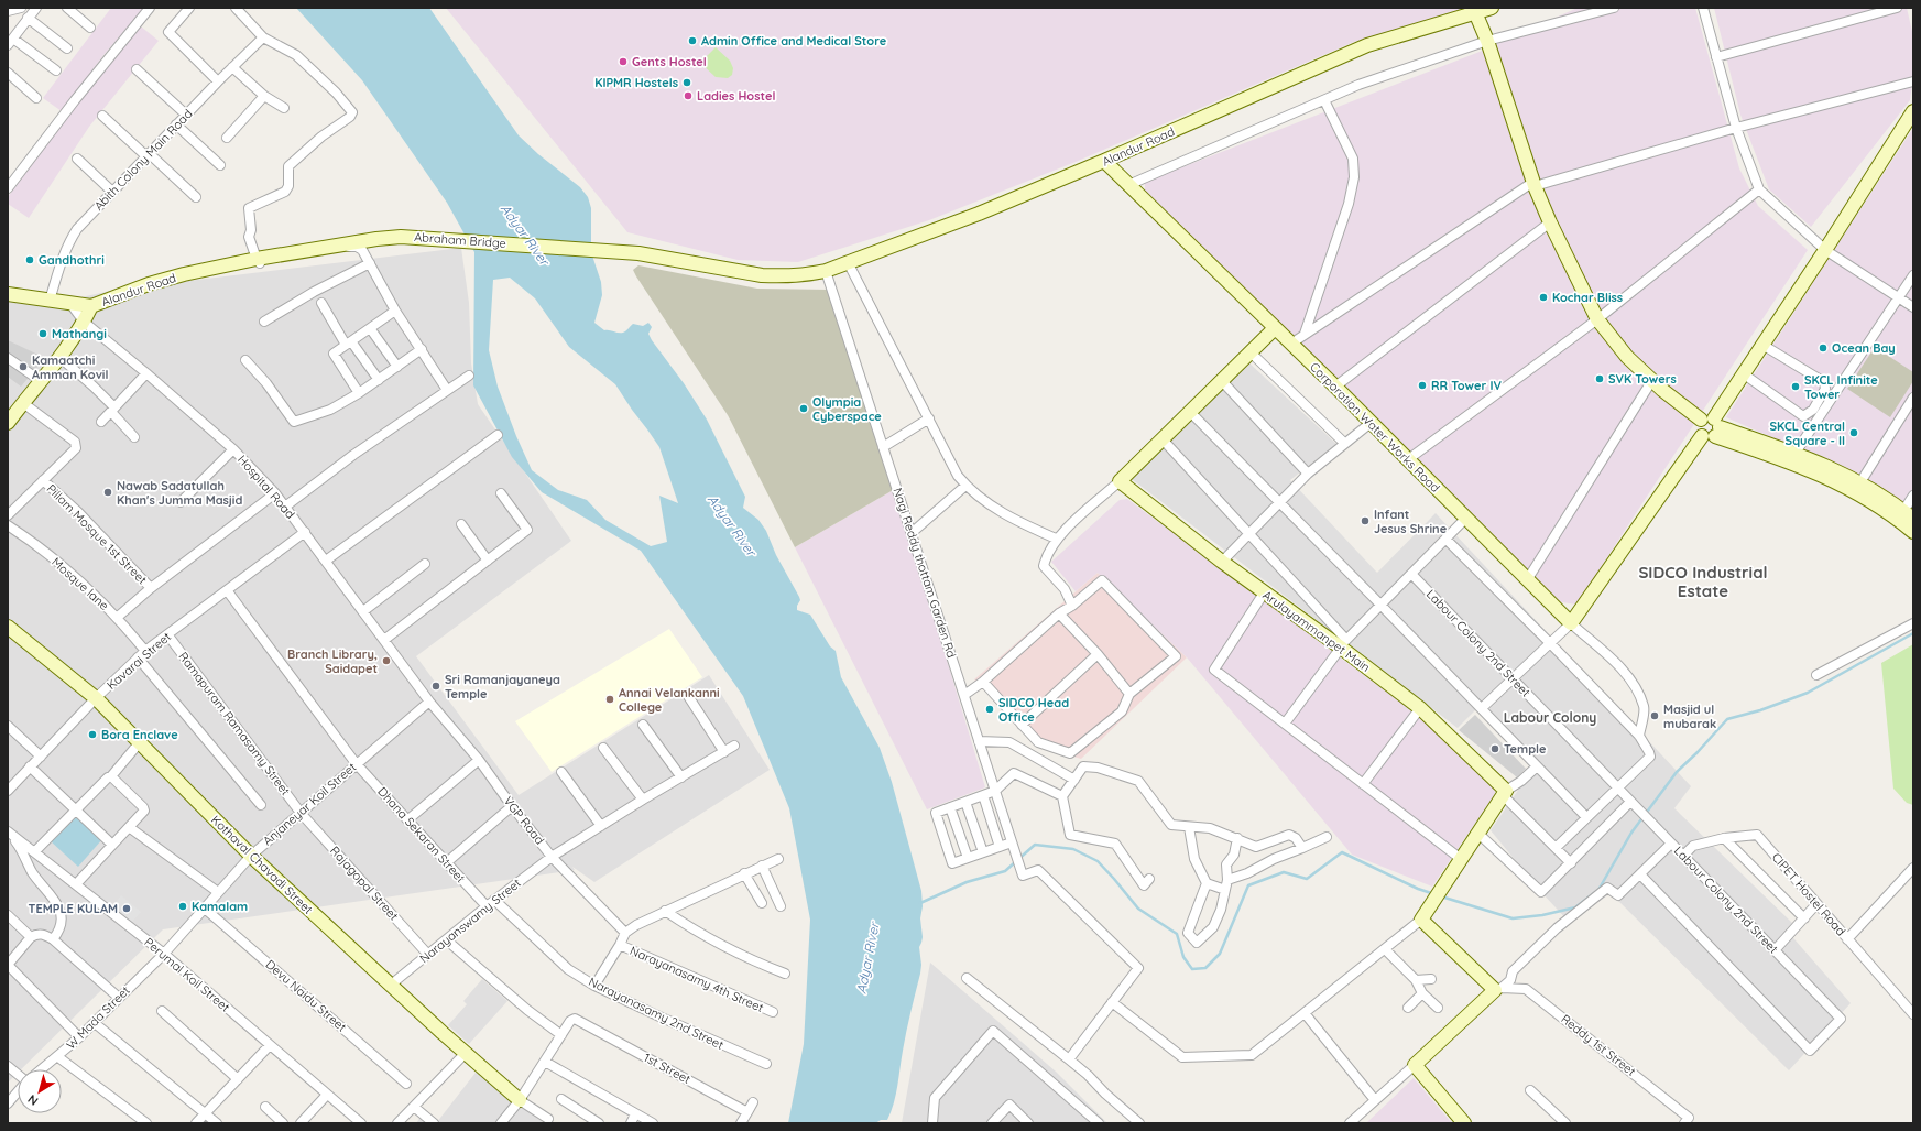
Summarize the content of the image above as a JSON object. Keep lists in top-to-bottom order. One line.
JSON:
{"streets":{"street":["Alandur Road","Abith Colony Main Road","Abraham Bridge","Corporation Water Works Road","Hospital Road","Pillam Mosque 1st Street","Nagi Reddy thottam Garden Rd","Mosque lane","Arulayammanpet Main","Labour Colony 2nd Street","Kavarai Street","Ramapuram Ramasamy Street","Anjaneyar Koil Street","VGP Road","Dhana Sekaran Street","Kothaval Chavadi Street","Rajagopal Street","CIPET Hostel Road","Narayanswamy Street","Perumal Koil Street","Narayanasamy 4th Street","Devu Naidu Street","Narayanasamy 2nd Street","W Mada Street","Reddy 1st Street","1st Street"]},"crossings":[["Alandur Road","Abith Colony Main Road"],["Alandur Road","Abraham Bridge"],["Alandur Road","Corporation Water Works Road"],["Alandur Road","Hospital Road"],["Alandur Road","Nagi Reddy thottam Garden Rd"],["Hospital Road","Kavarai Street"],["Hospital Road","Anjaneyar Koil Street"],["Hospital Road","VGP Road"],["Mosque lane","Kavarai Street"],["Labour Colony 2nd Street","CIPET Hostel Road"],["Kavarai Street","Ramapuram Ramasamy Street"],["Kavarai Street","Dhana Sekaran Street"],["Kavarai Street","Kothaval Chavadi Street"],["Ramapuram Ramasamy Street","Anjaneyar Koil Street"],["Ramapuram Ramasamy Street","Rajagopal Street"],["Anjaneyar Koil Street","VGP Road"],["Anjaneyar Koil Street","Dhana Sekaran Street"],["Anjaneyar Koil Street","Kothaval Chavadi Street"],["Anjaneyar Koil Street","Rajagopal Street"],["Anjaneyar Koil Street","Perumal Koil Street"],["Anjaneyar Koil Street","Devu Naidu Street"],["Anjaneyar Koil Street","W Mada Street"],["VGP Road","Narayanswamy Street"],["Dhana Sekaran Street","Narayanswamy Street"],["Kothaval Chavadi Street","Narayanswamy Street"],["Rajagopal Street","Narayanswamy Street"],["Narayanswamy Street","Narayanasamy 2nd Street"],["Perumal Koil Street","W Mada Street"]],"districts":["SIDCO Industrial Estate","Labour Colony"],"water":["Adyar River"],"places":["Admin Office and Medical Store","Gents Hostel","KIPMR Hostels","Ladies Hostel","Gandhothri","Kochar Bliss","Mathangi","Ocean Bay","Kamaatchi Amman Kovil","SVK Towers","RR Tower IV","SKCL Infinite Tower","Olympia Cyberspace","SKCL Central Square - II","Nawab Sadatullah Khan's Jumma Masjid","Infant Jesus Shrine","Branch Library, Saidapet","Sri Ramanjayaneya Temple","Annai Velankanni College","SIDCO Head Office","Masjid ul mubarak","Bora Enclave","Temple","Kamalam","TEMPLE KULAM"],"north":"bottom left"}
